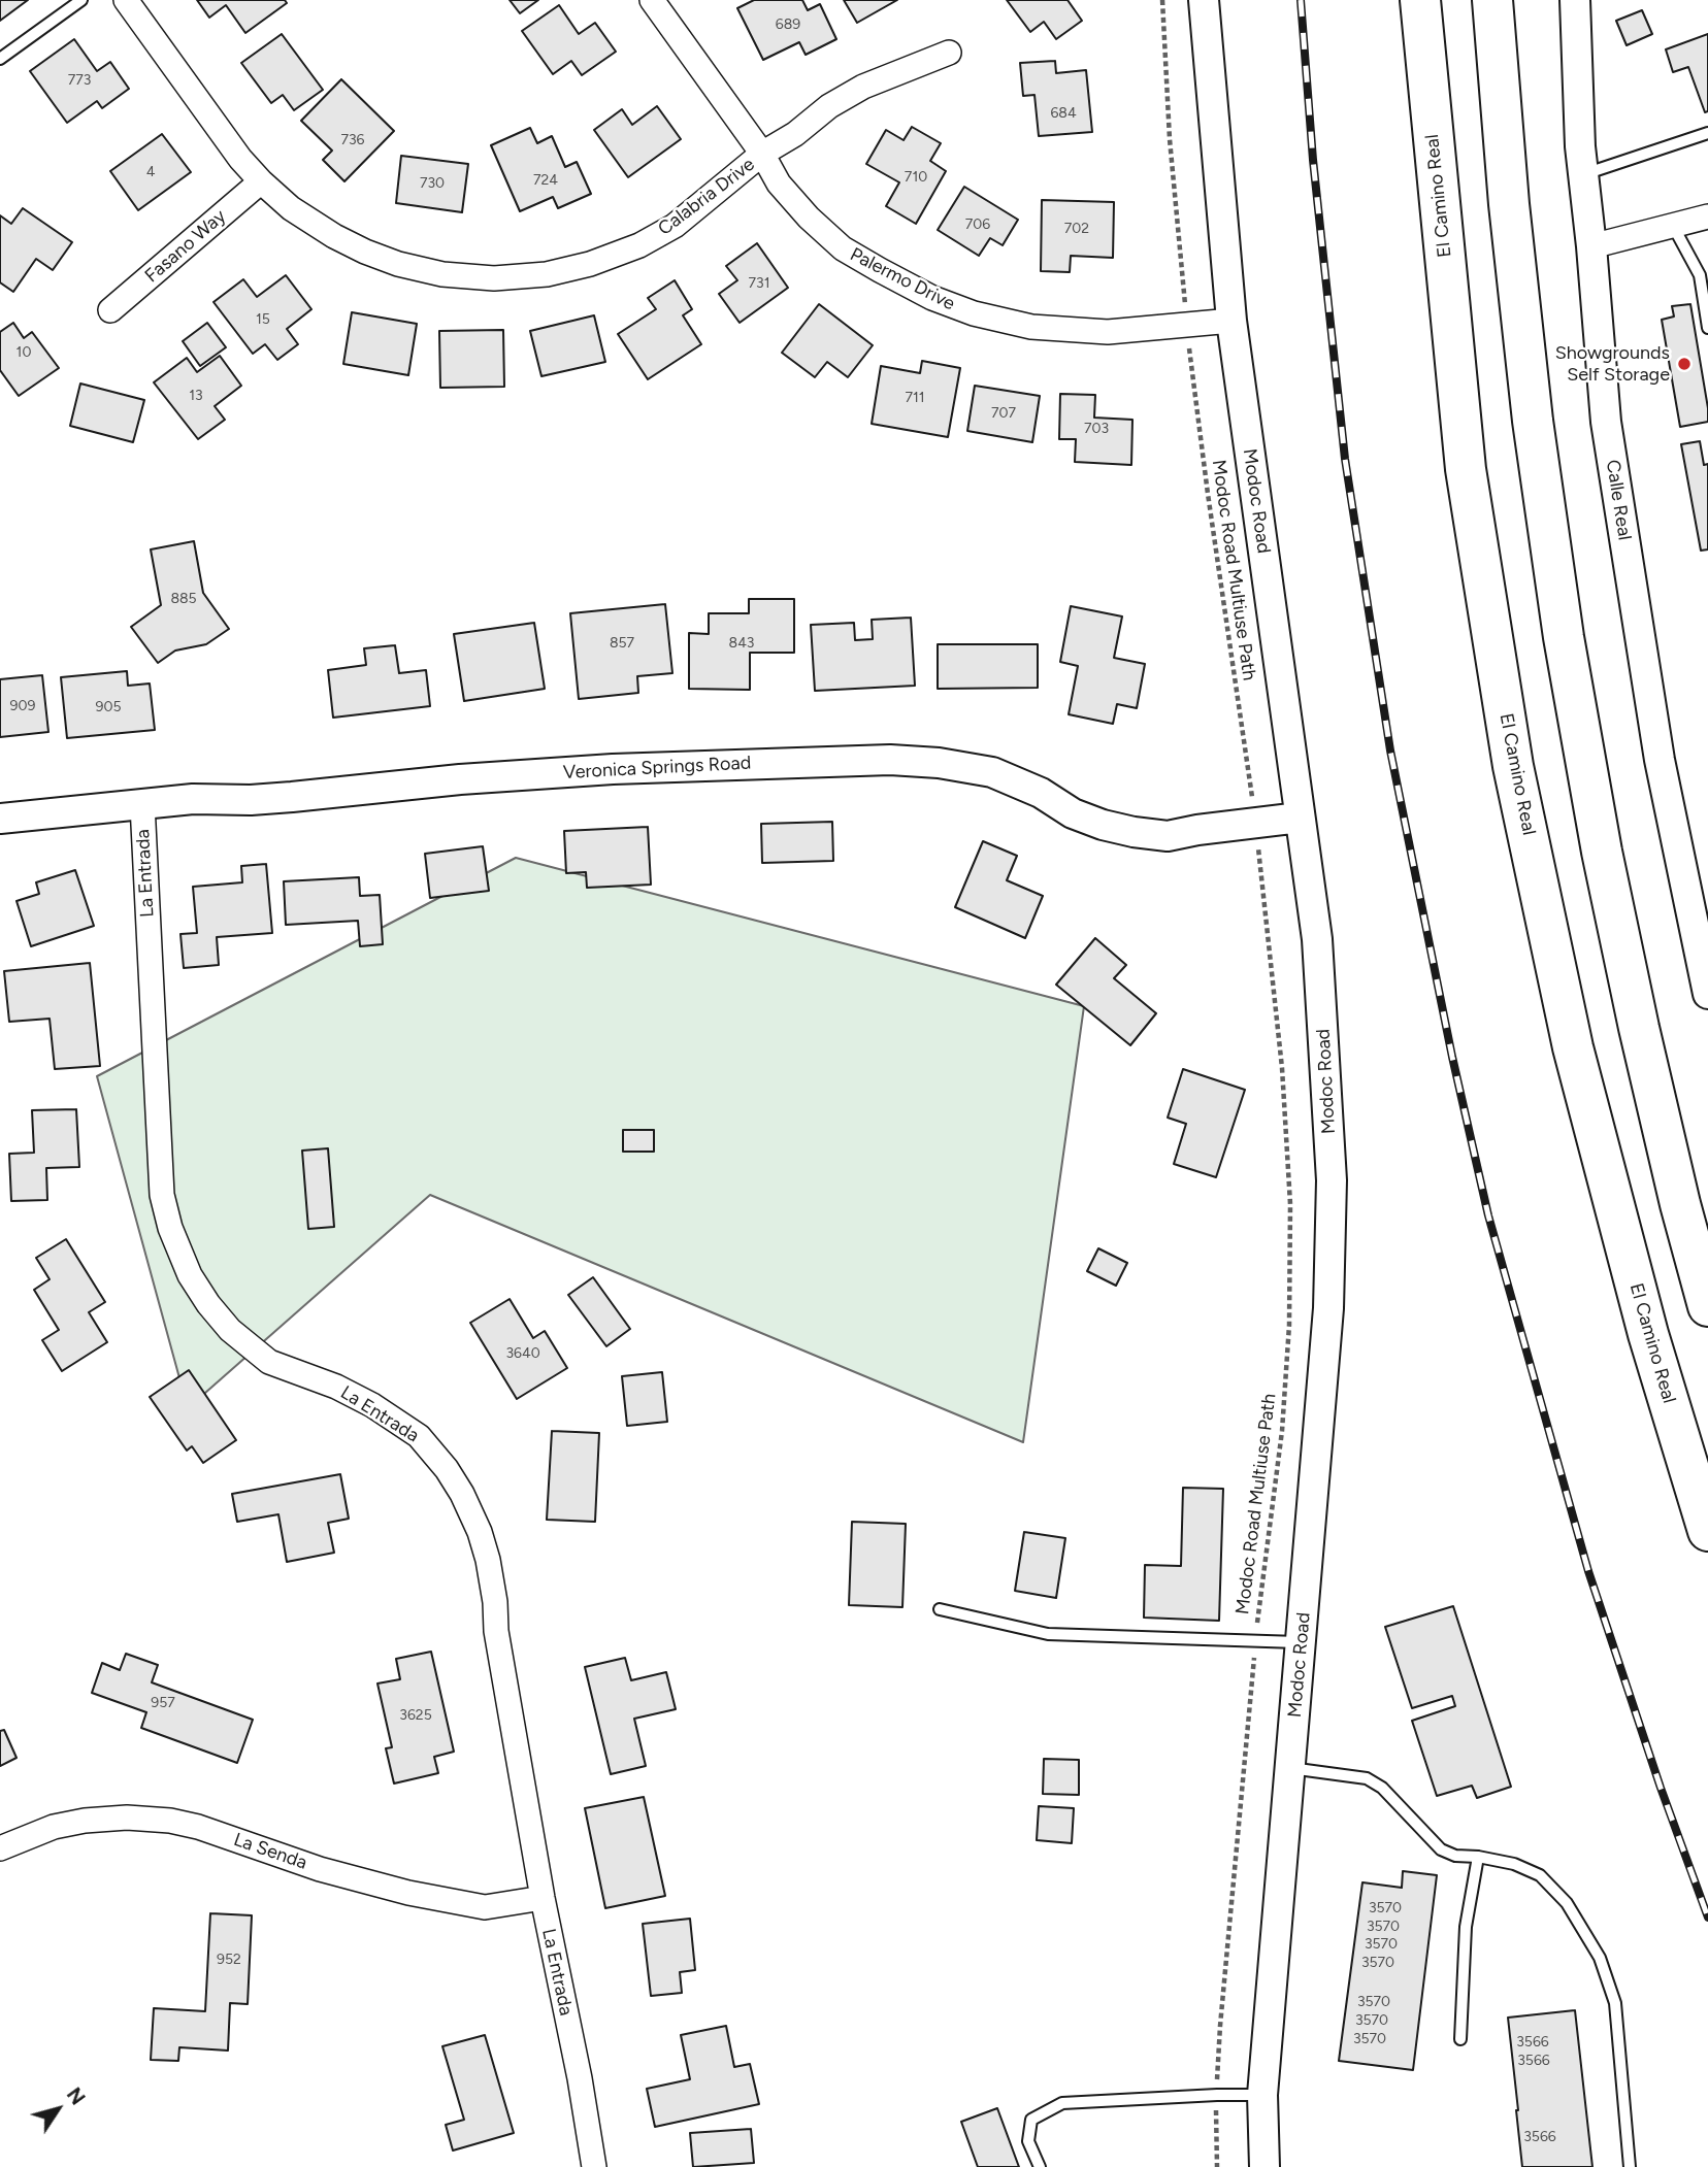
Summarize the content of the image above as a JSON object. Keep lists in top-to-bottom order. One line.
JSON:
{"streets":{"highway":["El Camino Real"],"street":["Calabria Drive","Fasano Way","Palermo Drive","Calle Real","Modoc Road","Veronica Springs Road","La Entrada","La Senda"],"path":["Modoc Road Multiuse Path"]},"crossings":[["Calabria Drive","Fasano Way"],["Calabria Drive","Palermo Drive"],["Palermo Drive","Modoc Road"],["Modoc Road","Veronica Springs Road"],["Veronica Springs Road","La Entrada"],["La Entrada","La Senda"]],"places":["Showgrounds Self Storage"],"house_numbers":["689","773","684","736","4","710","724","730","706","702","731","15","10","13","711","707","703","885","857","843","909","905","3640","957","3625","3570","3570","3570","952","3570","3570","3570","3570","3566","3566","3566"],"north":"top right"}
